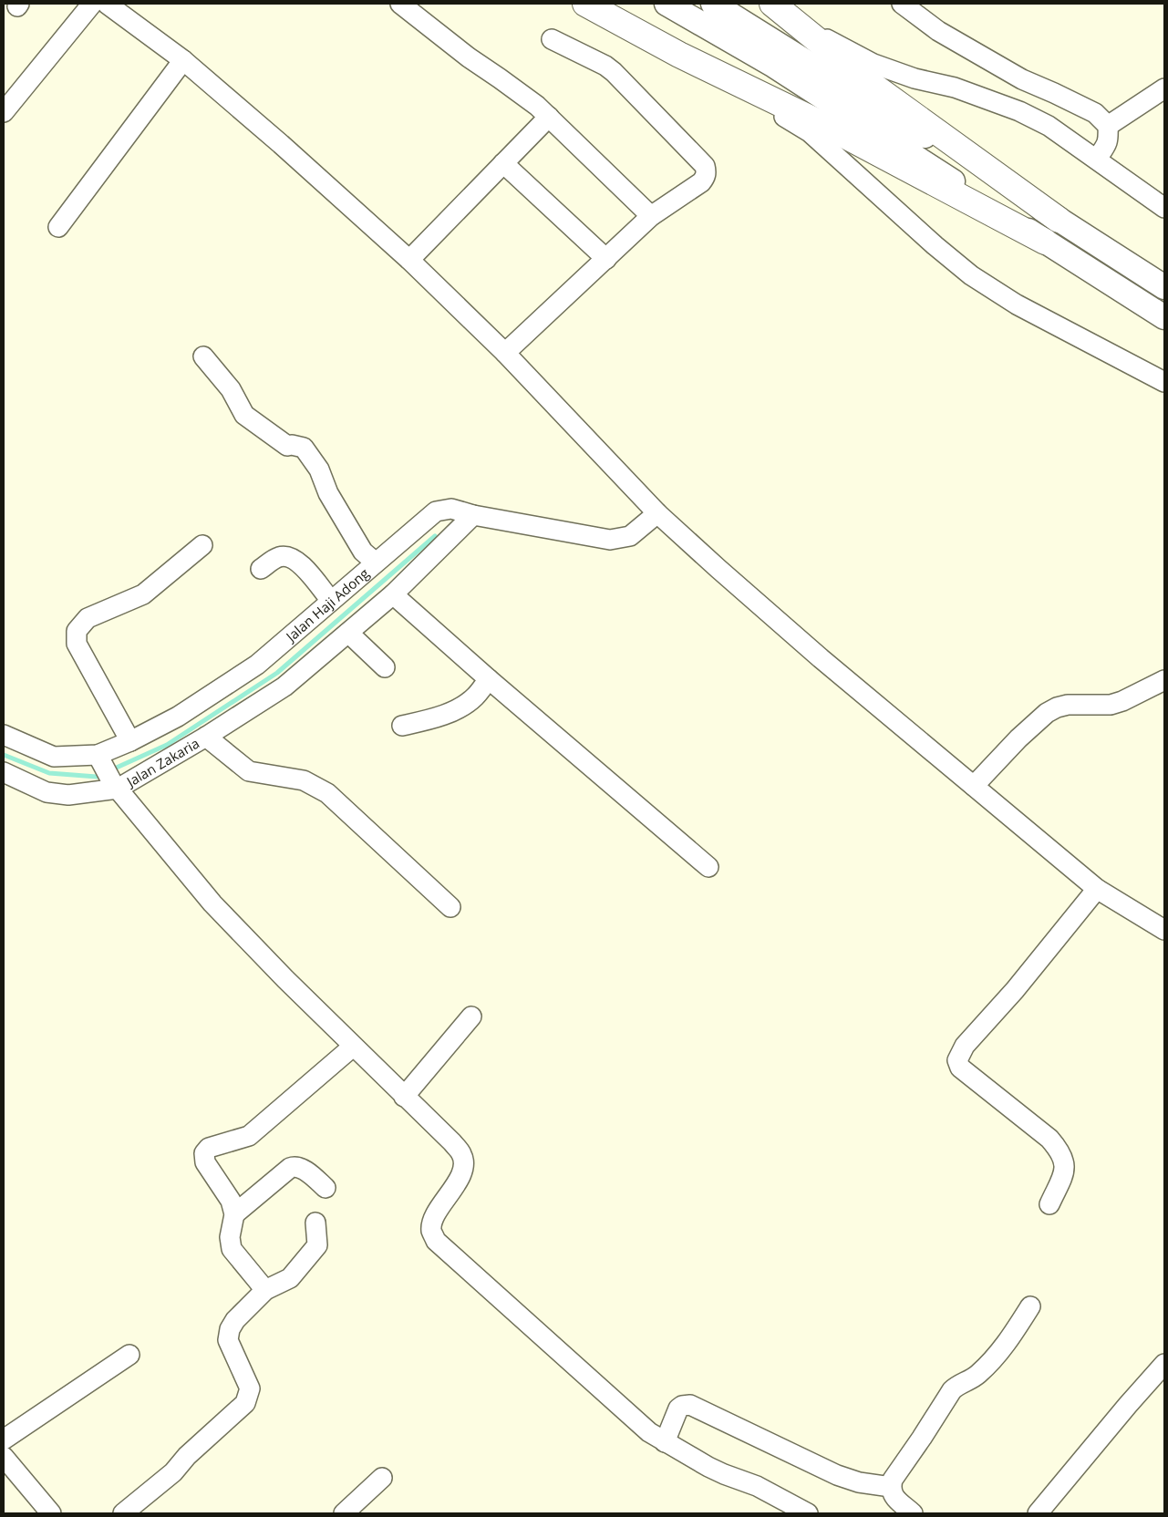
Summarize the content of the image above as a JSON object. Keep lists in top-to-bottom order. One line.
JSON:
{"streets":{"street":["Jalan Haji Adong","Jalan Zakaria"]},"crossings":[["Jalan Haji Adong","Jalan Zakaria"]]}
